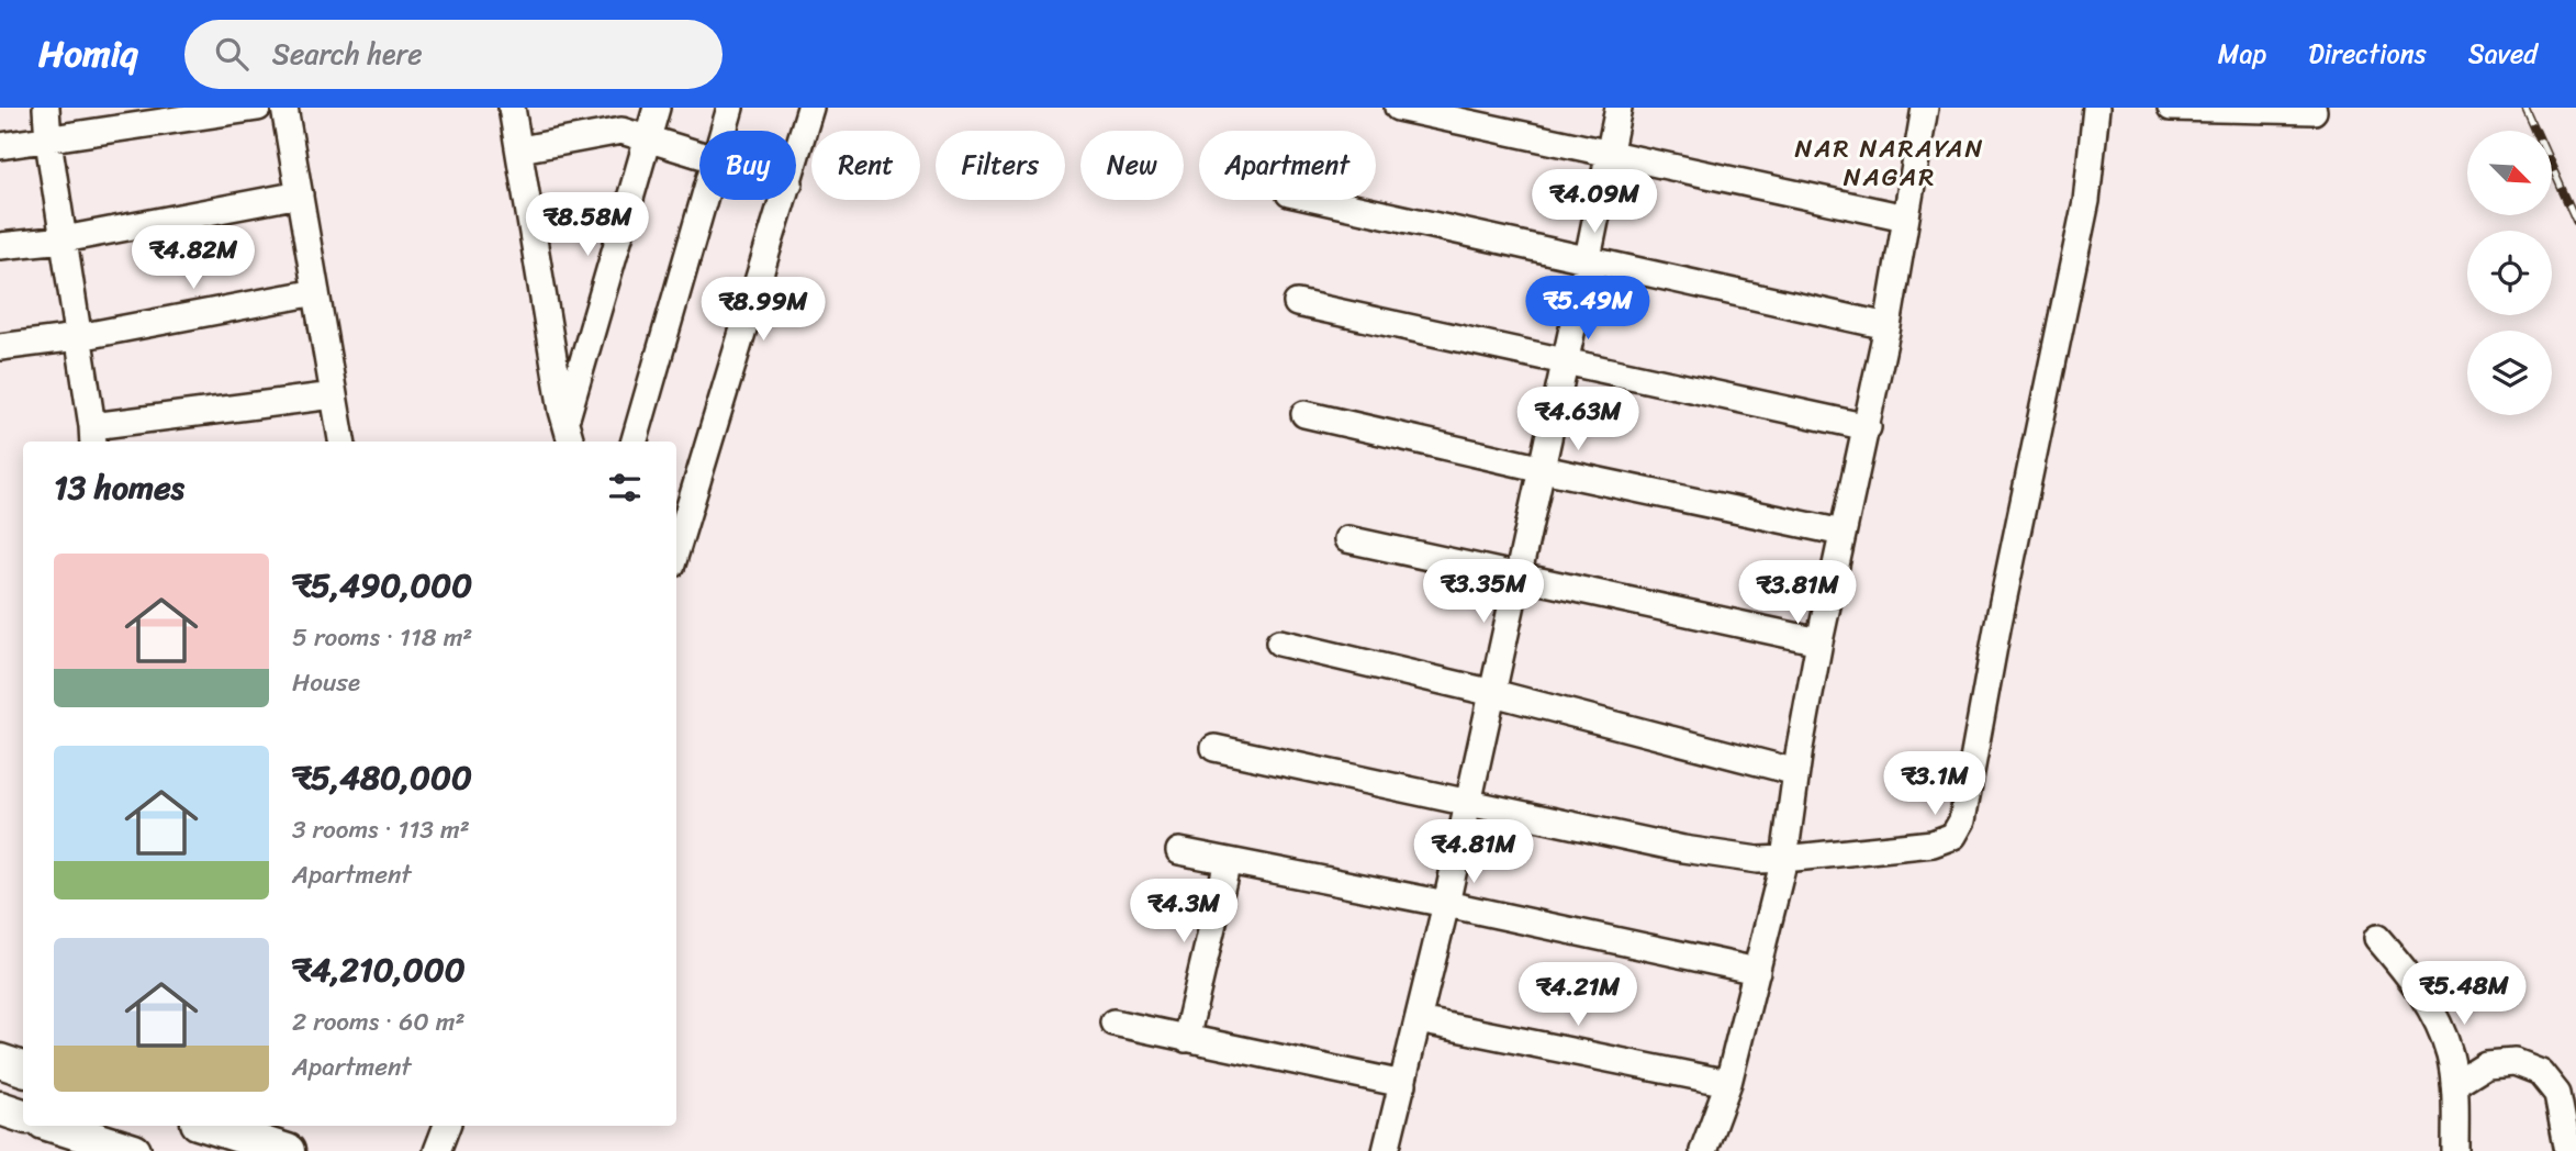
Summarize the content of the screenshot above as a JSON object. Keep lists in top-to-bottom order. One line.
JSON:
{"districts":["NAR NARAYAN NAGAR"],"north":"bottom right","page":{"header":"Homiq","search":"Search here","nav":["Map","Directions","Saved"],"chip":["Buy","Rent","Filters","New","Apartment"],"price":["₹4.09M","₹8.58M","₹4.82M","₹5.49M","₹8.99M","₹4.63M","₹3.35M","₹3.81M","₹3.1M","₹4.81M","₹4.3M","₹5.48M","₹4.21M"],"heading":"13 homes","list":[{"name":"₹5,490,000","note":"5 rooms · 118 m² · House"},{"name":"₹5,480,000","note":"3 rooms · 113 m² · Apartment"},{"name":"₹4,210,000","note":"2 rooms · 60 m² · Apartment"}]}}
